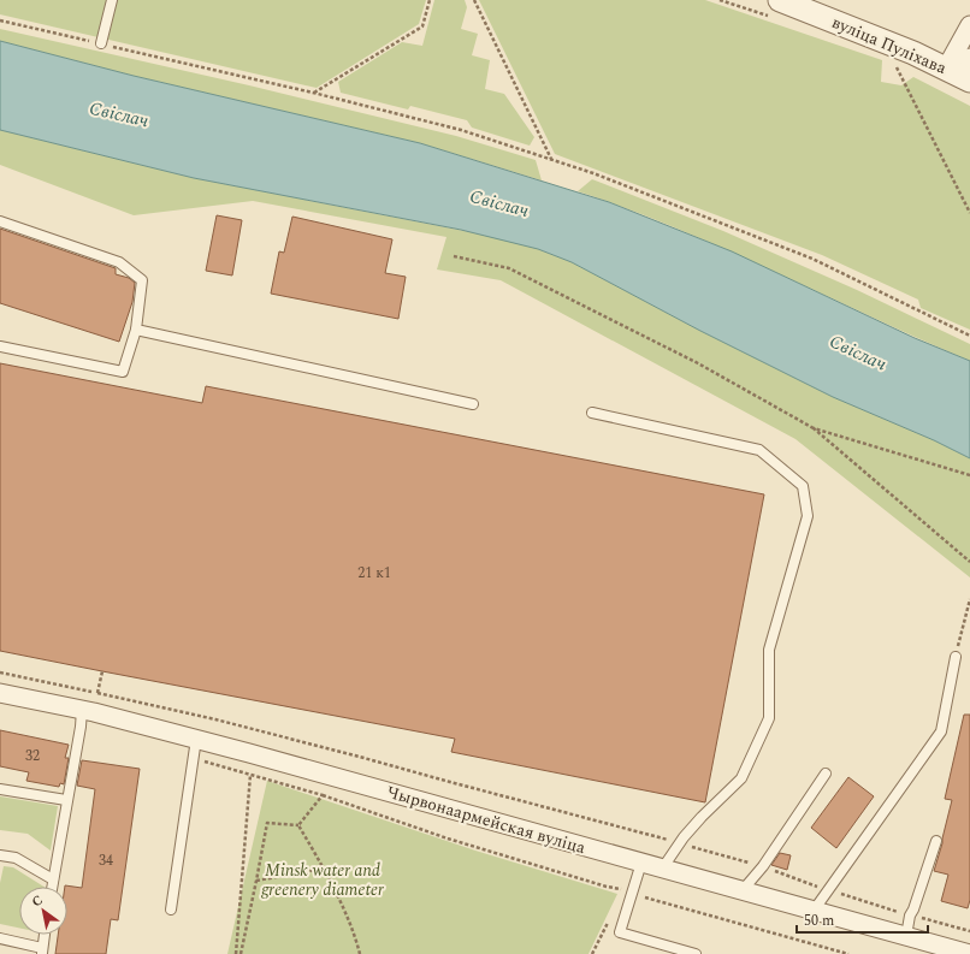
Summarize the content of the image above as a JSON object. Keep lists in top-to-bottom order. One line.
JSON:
{"streets":{"street":["вуліца Пуліхава","Чырвонаармейская вуліца"]},"water":["Свіслач"],"parks":["Minsk water and greenery diameter"],"house_numbers":["21 к1","32","34"],"scale_bar":"50 m","north":"top left"}
